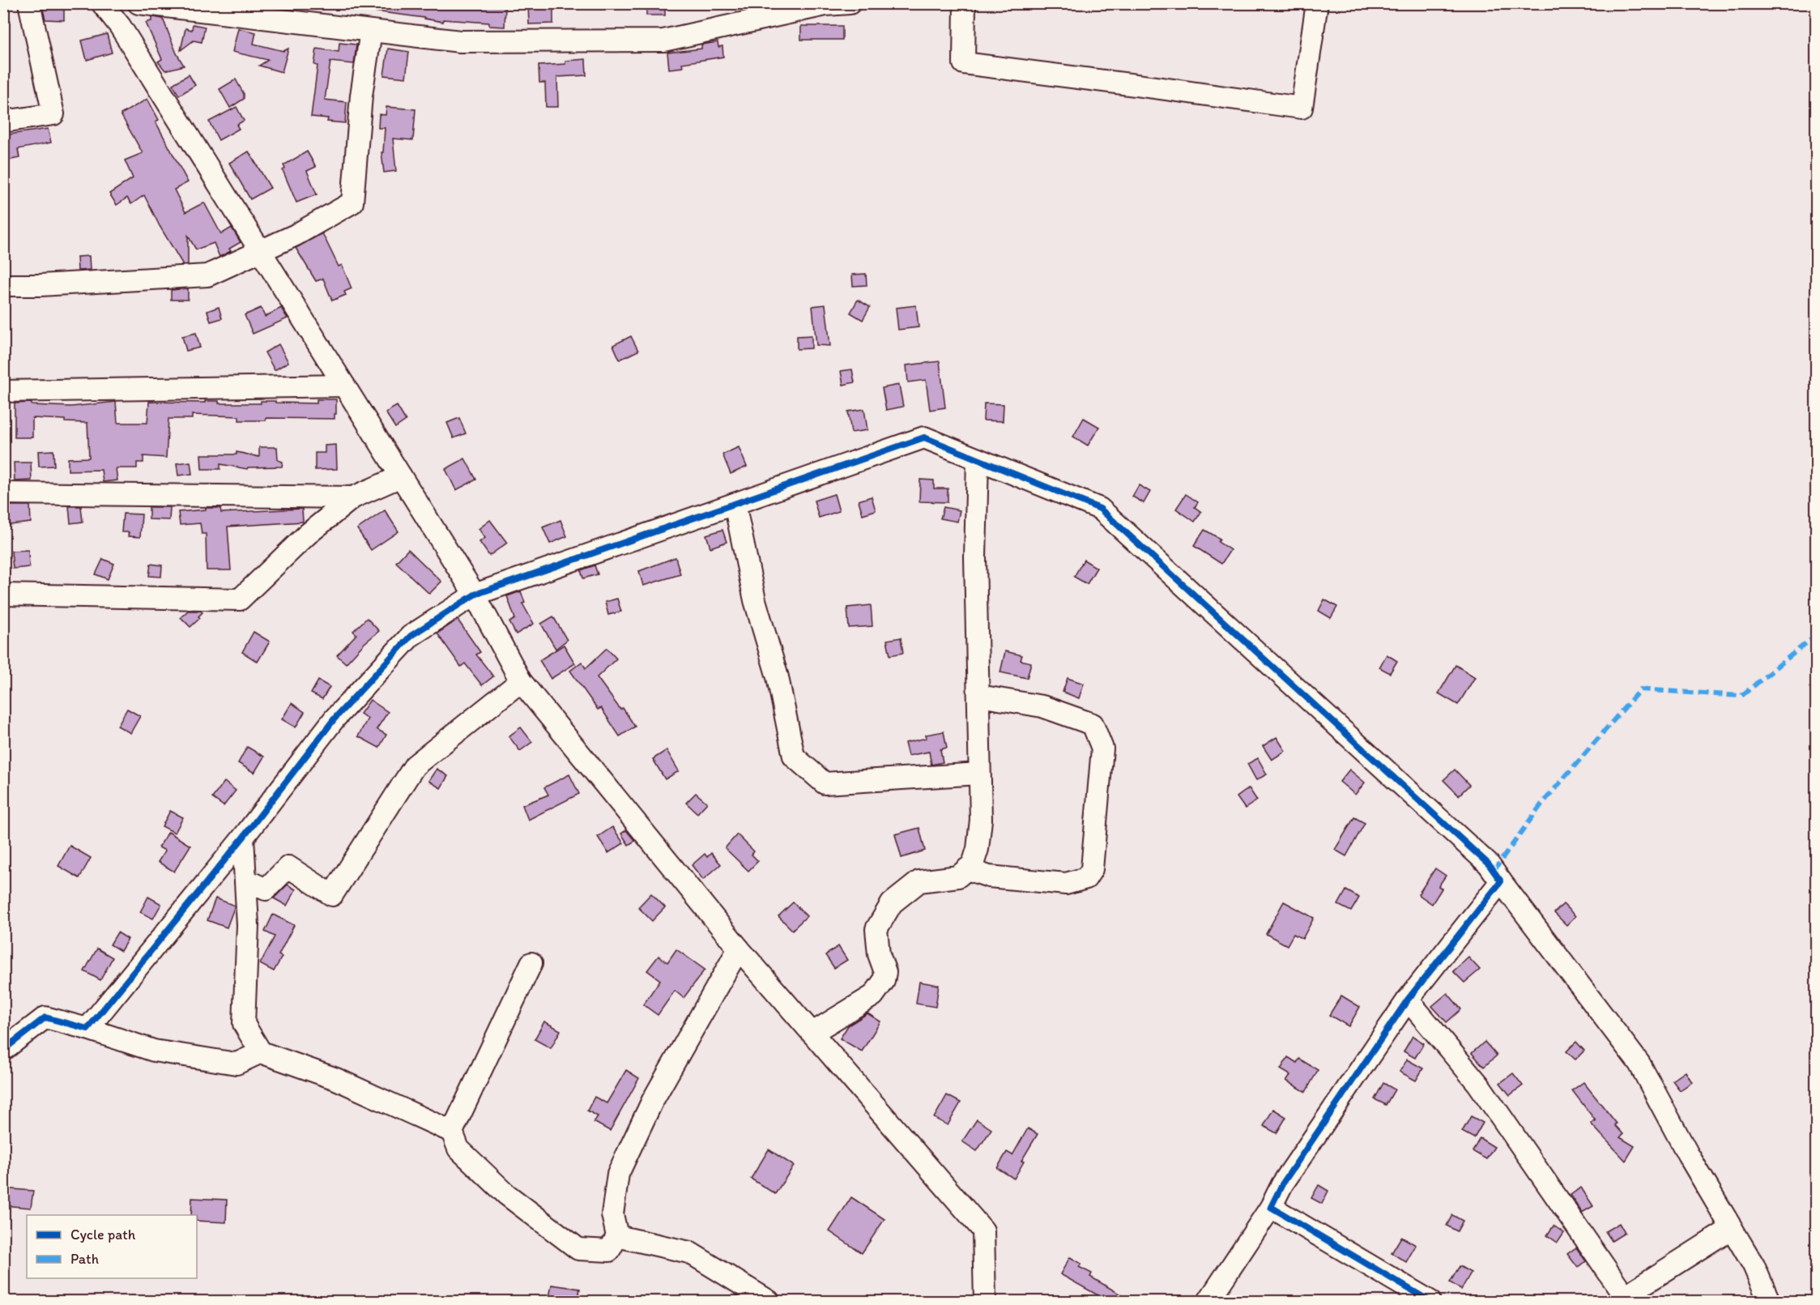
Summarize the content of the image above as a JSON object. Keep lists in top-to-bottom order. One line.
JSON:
{"legend":["Cycle path","Path"]}
